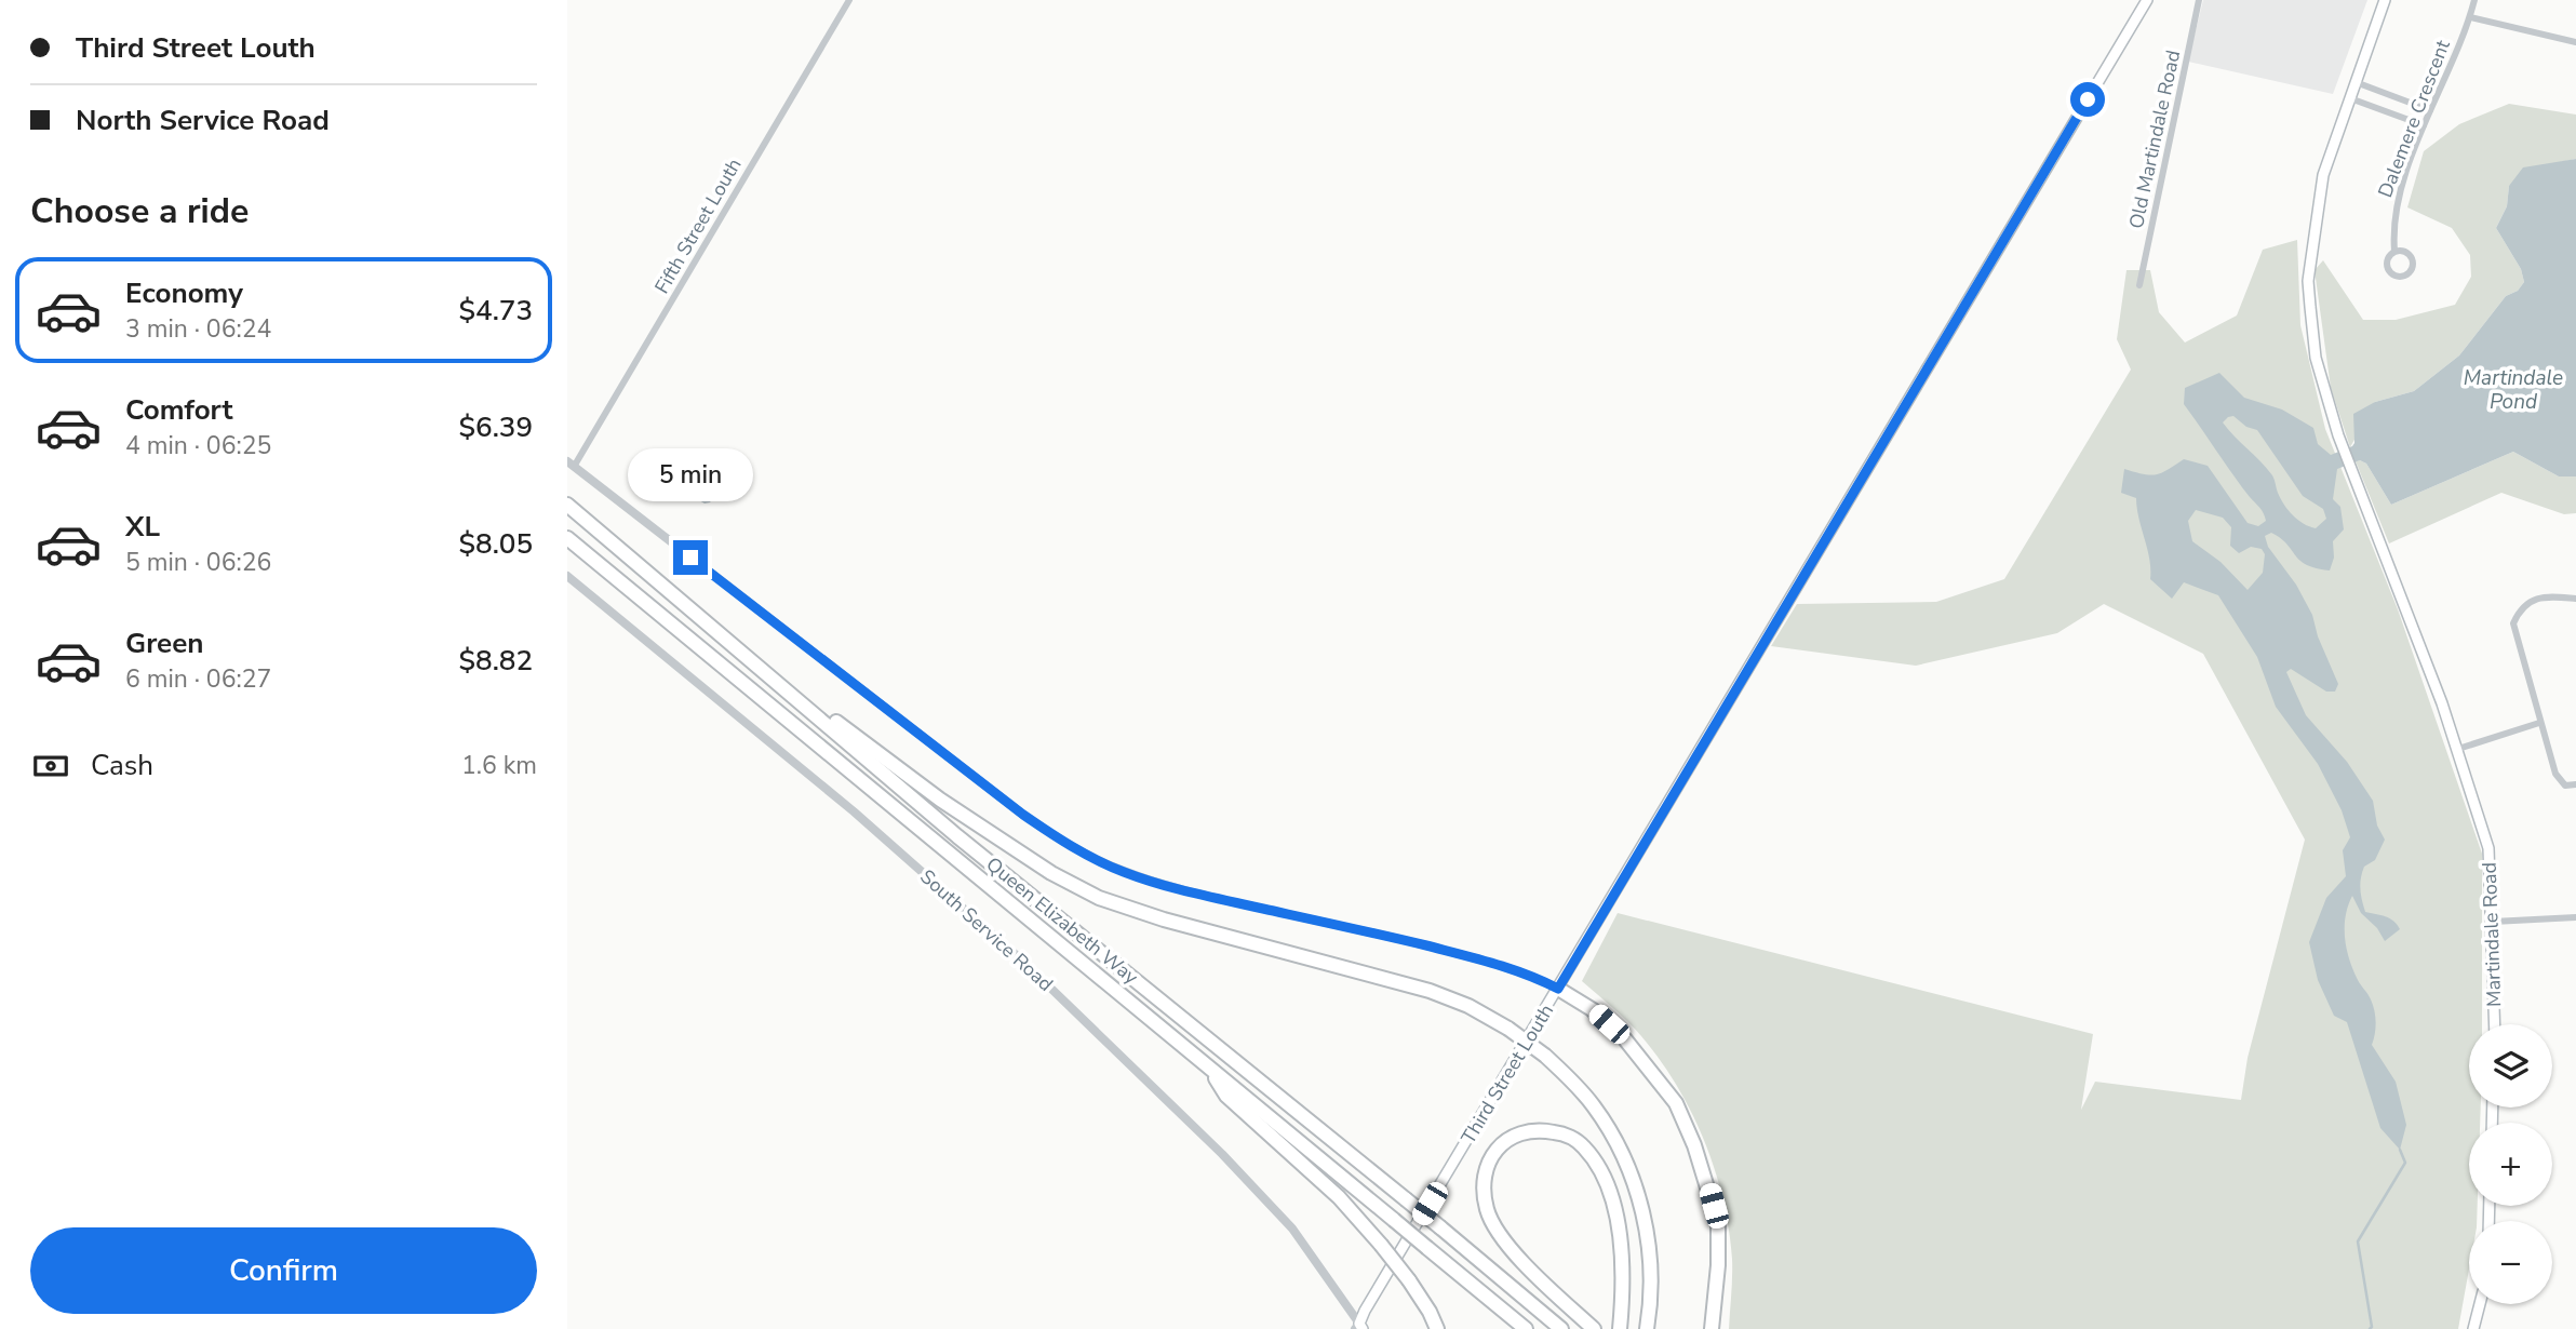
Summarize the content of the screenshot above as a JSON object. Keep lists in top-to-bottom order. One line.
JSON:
{"streets":{"highway":["Queen Elizabeth Way"],"main road":["Martindale Road","Third Street Louth"],"street":["Dalemere Crescent","Old Martindale Road","Fifth Street Louth","South Service Road"]},"crossings":[["South Service Road","Third Street Louth"]],"water":["Martindale Pond"],"page":{"banner":["Third Street Louth","North Service Road"],"heading":"Choose a ride","list":[{"name":"Economy","note":"3 min · 06:24","value":"$4.73"},{"name":"Comfort","note":"4 min · 06:25","value":"$6.39"},{"name":"XL","note":"5 min · 06:26","value":"$8.05"},{"name":"Green","note":"6 min · 06:27","value":"$8.82"}],"bubble":"5 min","pay":["Cash","1.6 km"],"map_buttons":["+","−"],"buttons":"Confirm"}}
